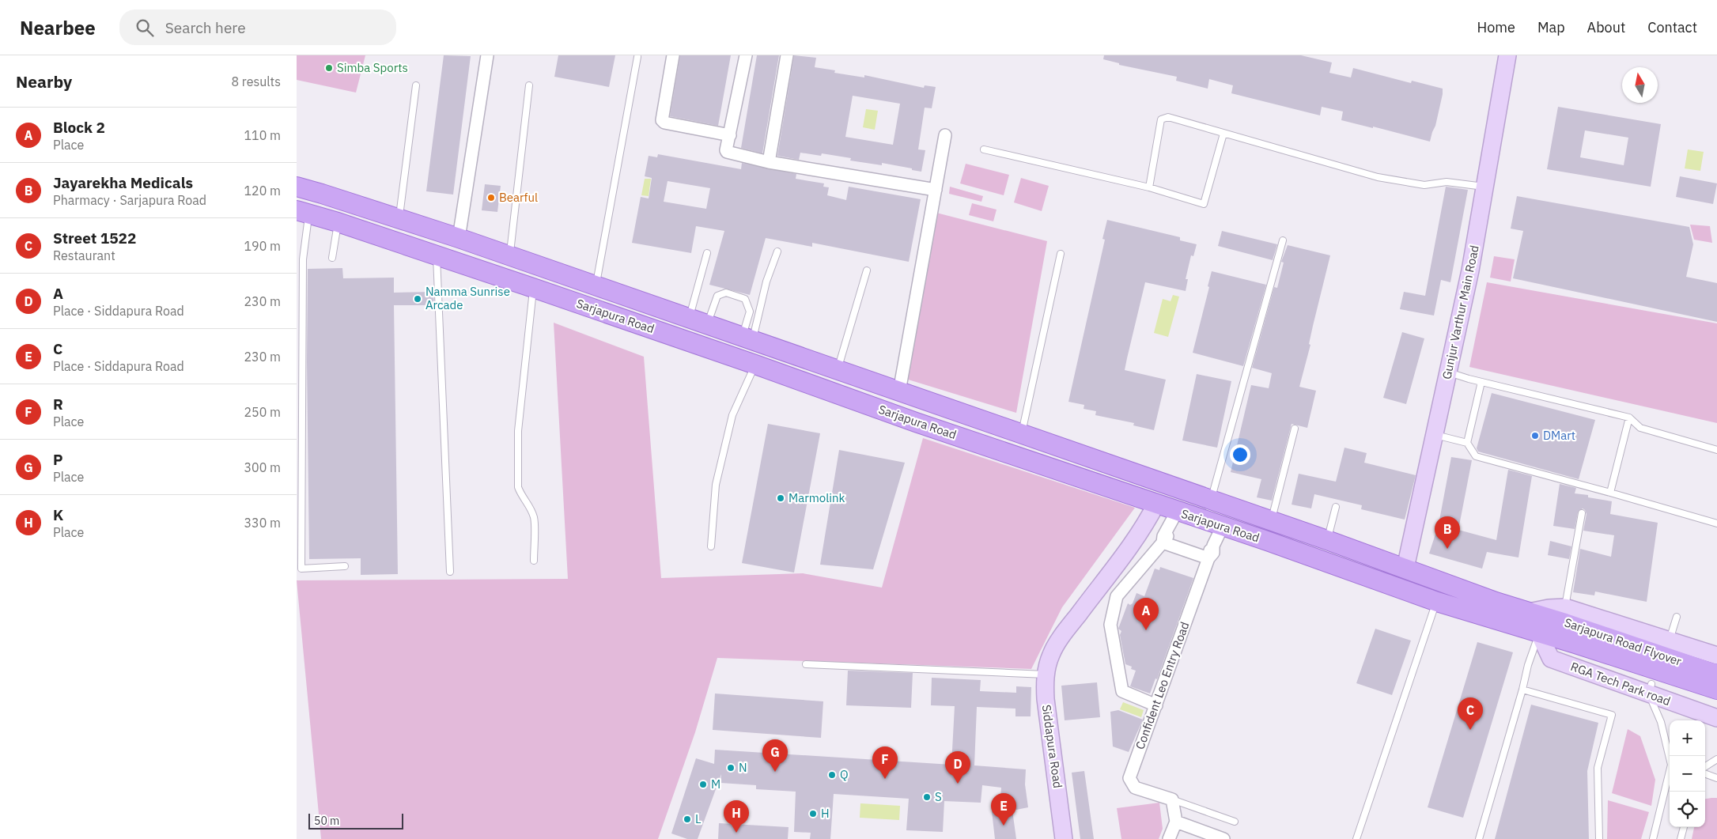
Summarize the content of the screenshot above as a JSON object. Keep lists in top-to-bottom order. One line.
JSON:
{"streets":{"main road":["Sarjapura Road","Sarjapura Road Flyover"],"street":["Gunjur Varthur Main Road","RGA Tech Park road","Confident Leo Entry Road","Siddapura Road"]},"crossings":[["Gunjur Varthur Main Road","Sarjapura Road"],["Sarjapura Road","Sarjapura Road Flyover"],["Sarjapura Road","Confident Leo Entry Road"],["Sarjapura Road","Siddapura Road"]],"places":["Simba Sports","Bearful","Namma Sunrise Arcade","DMart","Marmolink","N","Q","M","S","H","L"],"scale_bar":"50 m","north":"top","page":{"header":"Nearbee","search":"Search here","nav":["Home","Map","About","Contact"],"heading":["Nearby","8 results"],"list":[{"mark":"A","name":"Block 2","note":"Place","value":"110 m"},{"mark":"B","name":"Jayarekha Medicals","note":"Pharmacy · Sarjapura Road","value":"120 m"},{"mark":"C","name":"Street 1522","note":"Restaurant","value":"190 m"},{"mark":"D","name":"A","note":"Place · Siddapura Road","value":"230 m"},{"mark":"E","name":"C","note":"Place · Siddapura Road","value":"230 m"},{"mark":"F","name":"R","note":"Place","value":"250 m"},{"mark":"G","name":"P","note":"Place","value":"300 m"},{"mark":"H","name":"K","note":"Place","value":"330 m"}],"pins":["B","A","C","G","F","D","E","H"],"map_buttons":["+","−"],"scale":"50 m"}}
